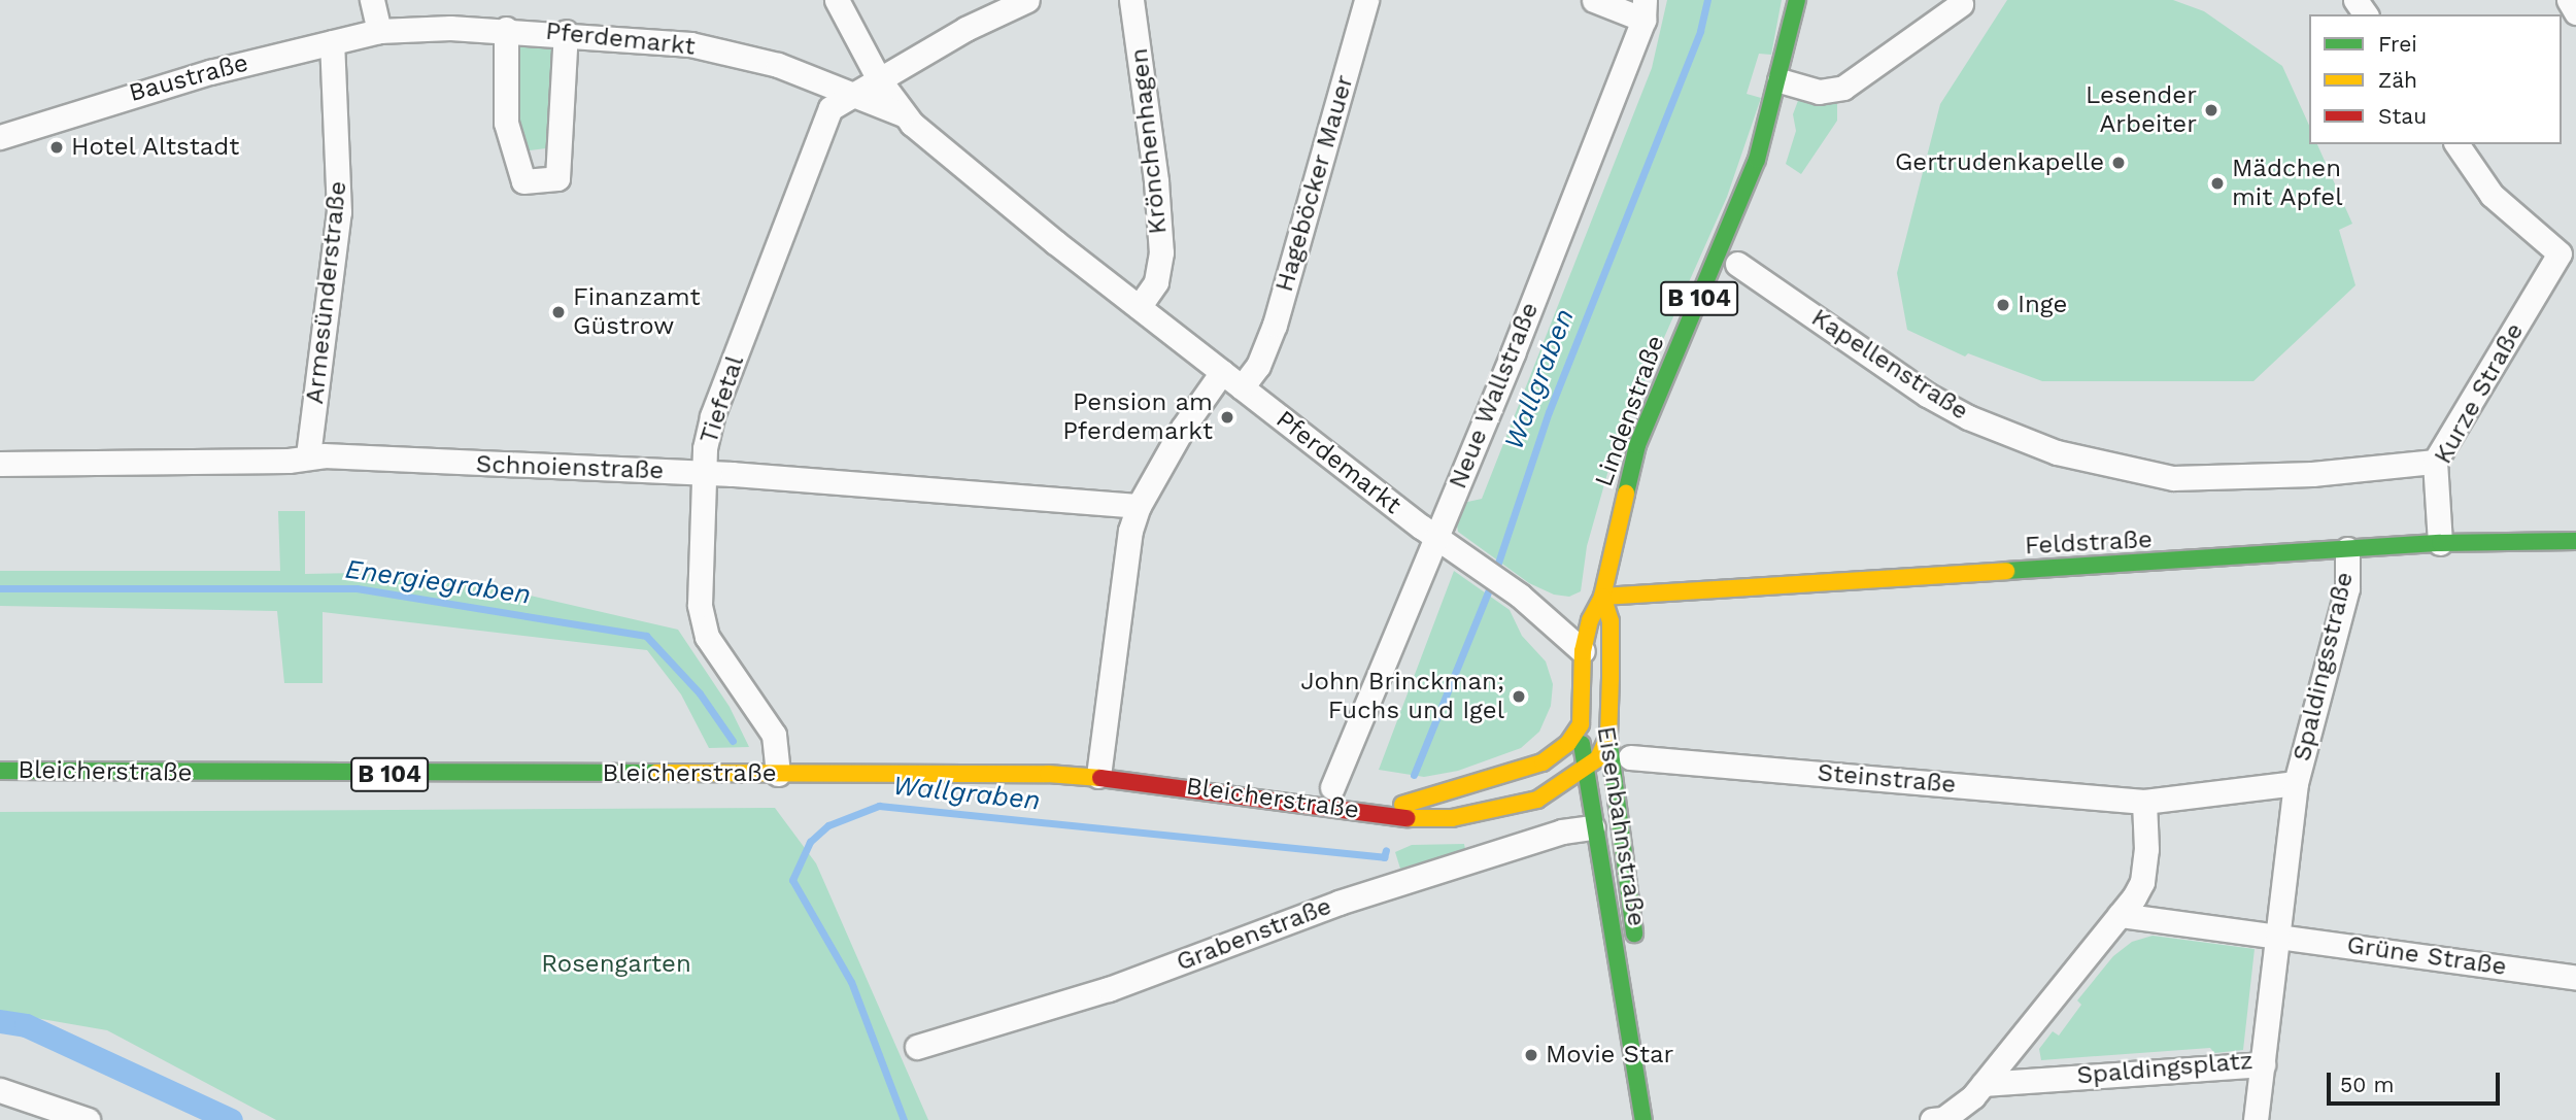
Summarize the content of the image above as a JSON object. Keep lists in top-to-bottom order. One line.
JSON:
{"streets":{"main road":["B 104","Lindenstraße","Feldstraße","Bleicherstraße","Eisenbahnstraße"],"street":["Pferdemarkt","Baustraße","Krönchenhagen","Hageböcker Mauer","Armesünderstraße","Kapellenstraße","Kurze Straße","Neue Wallstraße","Tiefetal","Schnoienstraße","Spaldingsstraße","Steinstraße","Grabenstraße","Grüne Straße","Spaldingsplatz"]},"crossings":[["Pferdemarkt","Baustraße"],["Pferdemarkt","Krönchenhagen"],["Pferdemarkt","Hageböcker Mauer"],["Pferdemarkt","Neue Wallstraße"],["Pferdemarkt","Tiefetal"],["Baustraße","Armesünderstraße"],["Armesünderstraße","Schnoienstraße"],["Kapellenstraße","Kurze Straße"],["Kurze Straße","Feldstraße"],["Tiefetal","Schnoienstraße"],["Tiefetal","Bleicherstraße"],["Lindenstraße","Feldstraße"],["Lindenstraße","Eisenbahnstraße"],["Feldstraße","Spaldingsstraße"],["Feldstraße","Eisenbahnstraße"],["Spaldingsstraße","Spaldingsplatz"],["Bleicherstraße","Steinstraße"],["Bleicherstraße","Eisenbahnstraße"],["Steinstraße","Eisenbahnstraße"],["Eisenbahnstraße","Grabenstraße"],["Grüne Straße","Spaldingsplatz"]],"water":["Wallgraben","Energiegraben"],"parks":["Rosengarten"],"places":["Lesender Arbeiter","Hotel Altstadt","Gertrudenkapelle","Mädchen mit Apfel","Inge","Finanzamt Güstrow","Pension am Pferdemarkt","John Brinckman; Fuchs und Igel","Movie Star"],"legend":["Frei","Zäh","Stau"],"scale_bar":"50 m"}
